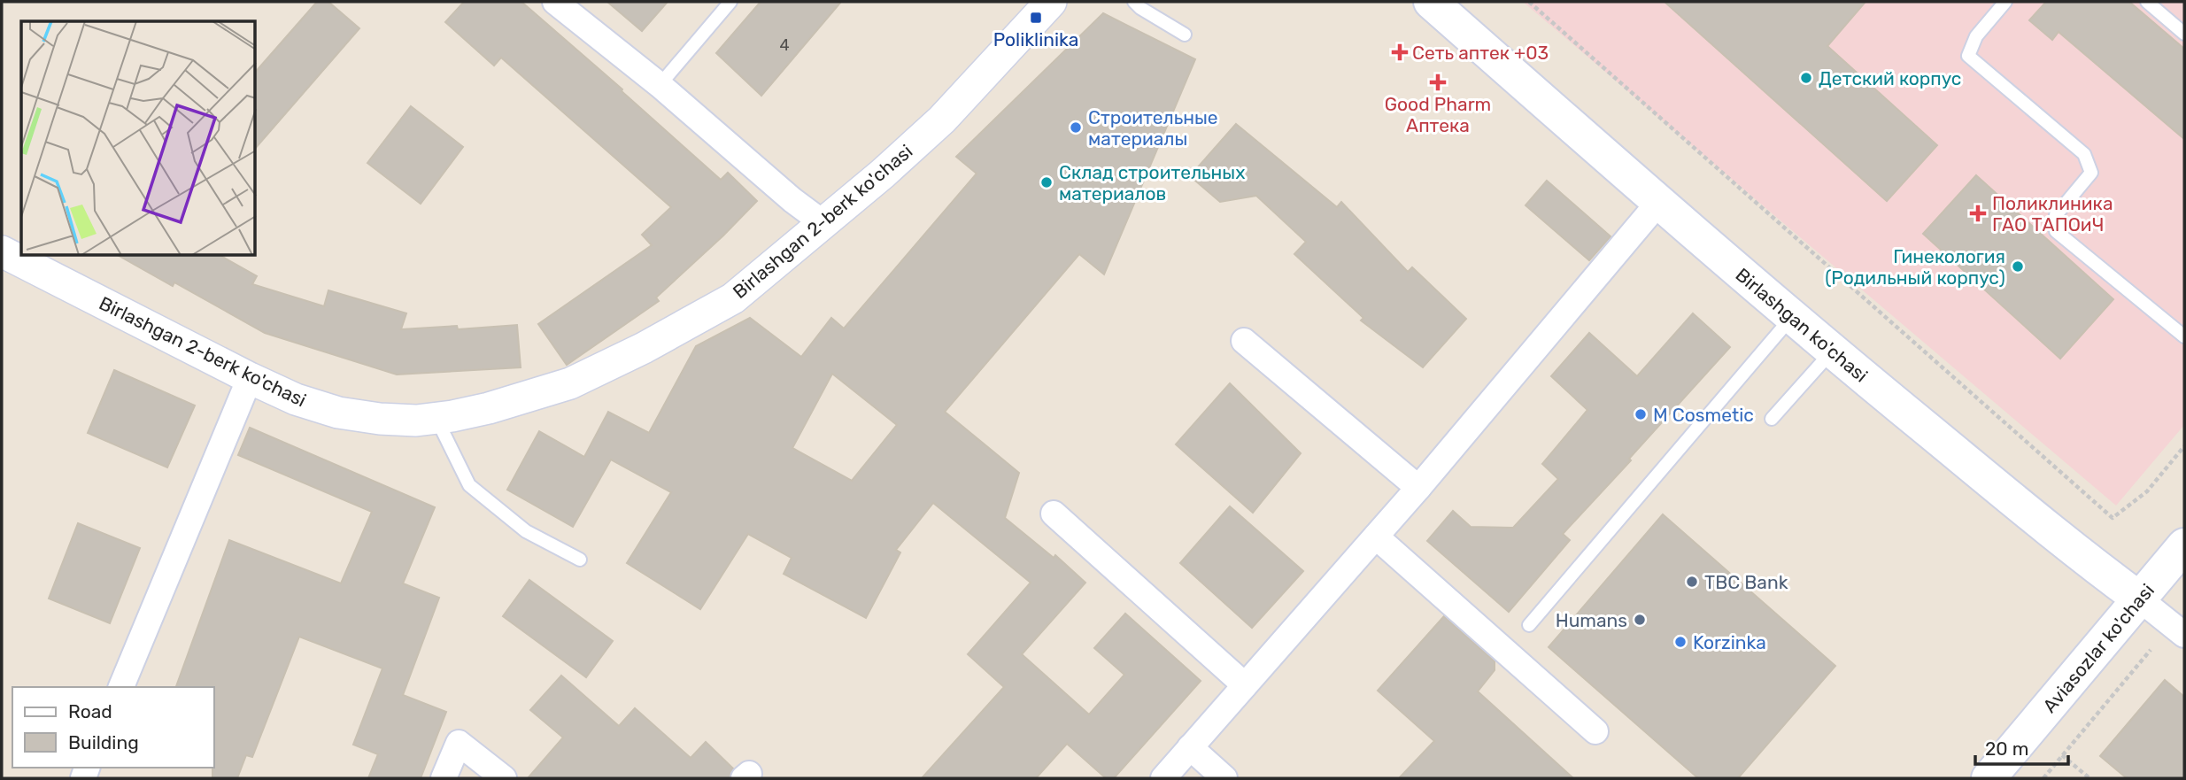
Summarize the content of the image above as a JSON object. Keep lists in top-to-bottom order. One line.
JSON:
{"streets":{"main road":["Birlashgan ko'chasi","Aviasozlar ko'chasi"],"street":["Birlashgan 2-berk ko'chasi"]},"crossings":[["Birlashgan ko'chasi","Aviasozlar ko'chasi"]],"places":{"transit":["Poliklinika"],"health":["Сеть аптек +03","Good Pharm Аптека","Поликлиника ГАО ТАПОиЧ"],"other":["Детский корпус","Строительные материалы","Склад строительных материалов","Гинекология (Родильный корпус)","M Cosmetic","TBC Bank","Humans","Korzinka"]},"house_numbers":["4"],"legend":["Road","Building"],"scale_bar":"20 m"}
